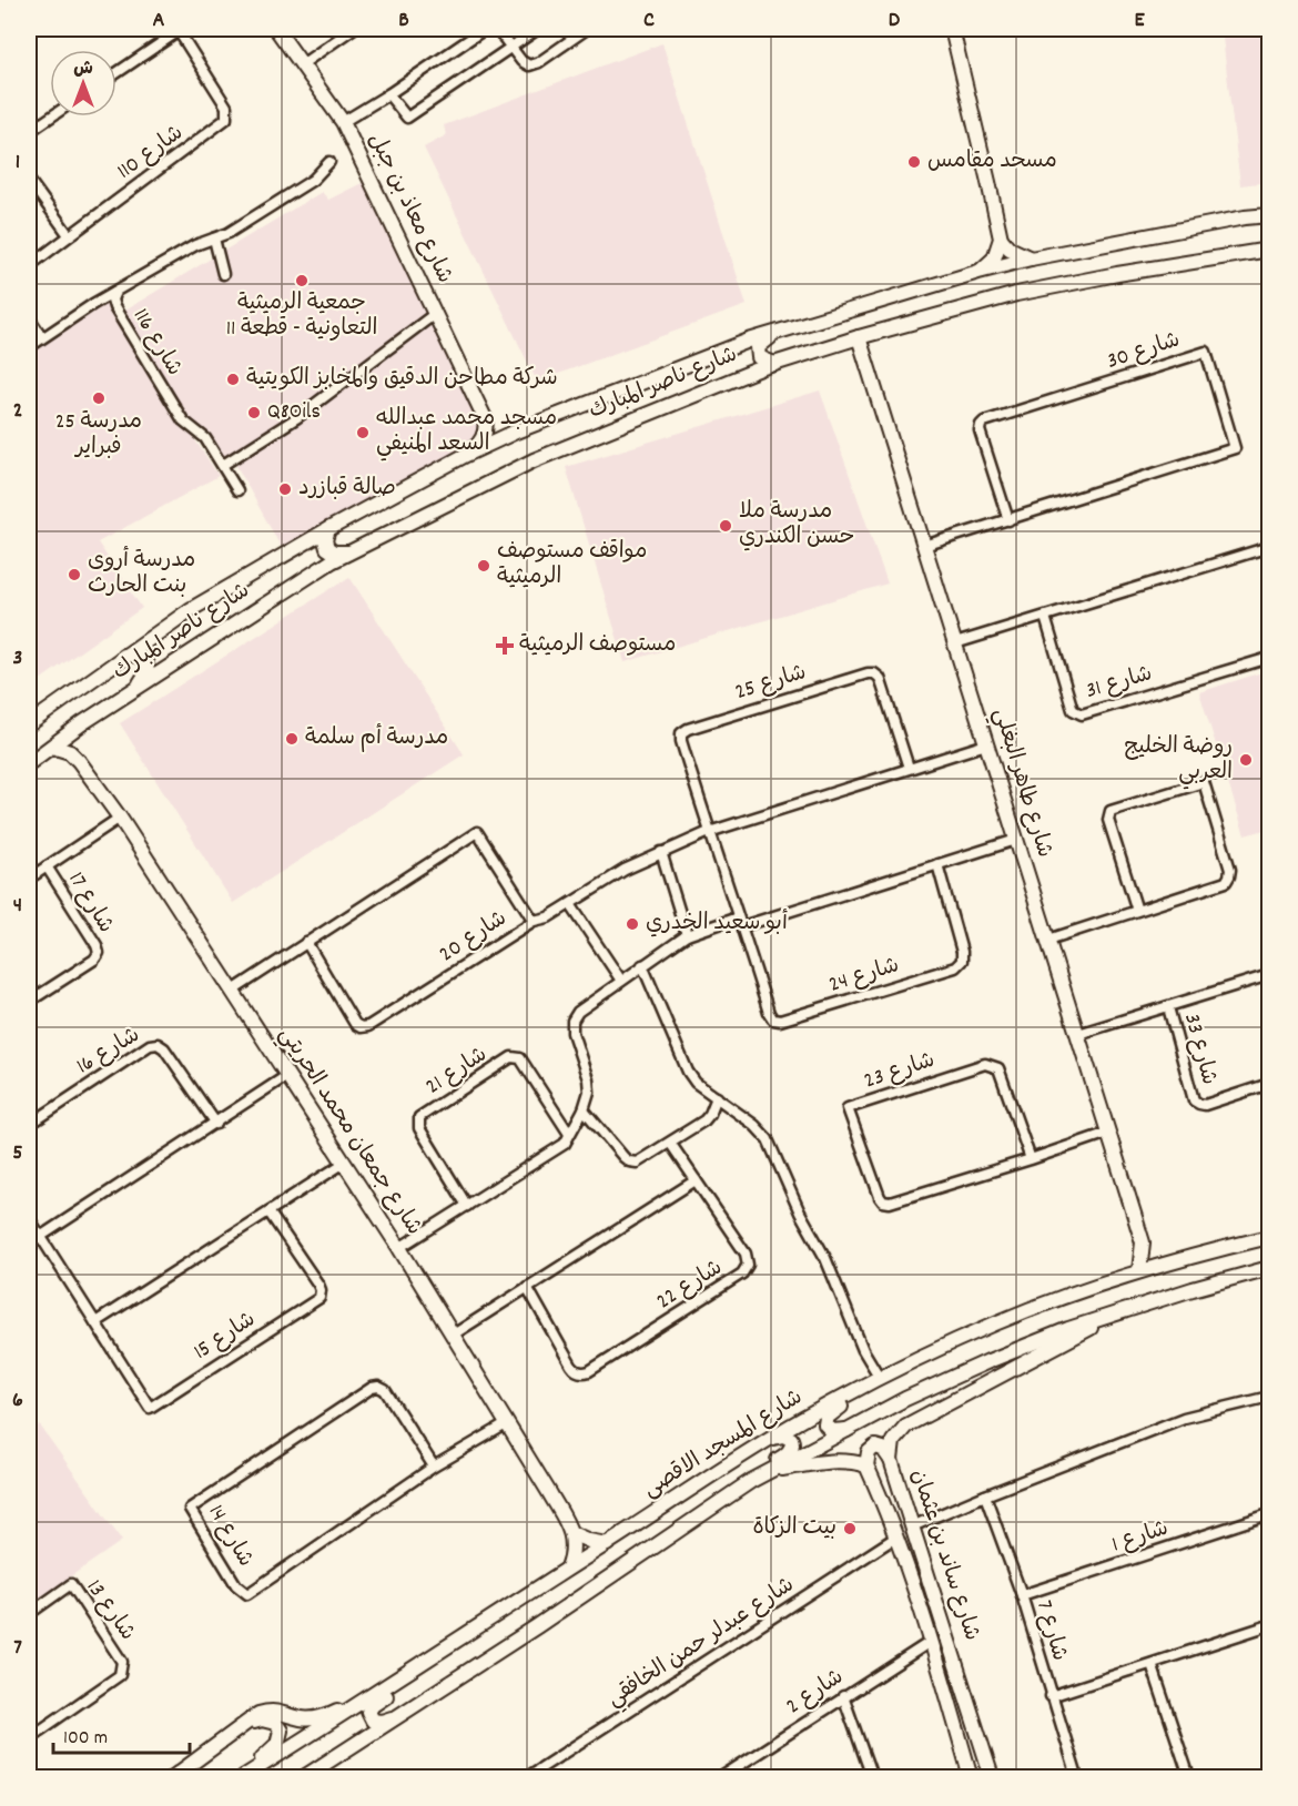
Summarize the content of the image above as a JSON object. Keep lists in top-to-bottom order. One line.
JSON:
{"streets":{"street":["شارع 110","شارع معاذ بن جبل","شارع 116","شارع 30","شارع ناصر المبارك","شارع 25","شارع 31","شارع طاهر البغلي","شارع 17","شارع 20","شارع 24","شارع 33","شارع 16","شارع 21","شارع 23","شارع جمعان محمد الحريتي","شارع 22","شارع 15","شارع المسجد الاقصى","شارع 14","شارع 1","شارع ساند بن عثمان","شارع 13","شارع 7","شارع عبدلر حمن الخافقي","شارع 2"]},"crossings":[["شارع 30","شارع طاهر البغلي"],["شارع ناصر المبارك","شارع طاهر البغلي"],["شارع ناصر المبارك","شارع جمعان محمد الحريتي"],["شارع 25","شارع 24"],["شارع طاهر البغلي","شارع 33"],["شارع طاهر البغلي","شارع 23"],["شارع طاهر البغلي","شارع المسجد الاقصى"],["شارع 17","شارع جمعان محمد الحريتي"],["شارع 20","شارع جمعان محمد الحريتي"],["شارع جمعان محمد الحريتي","شارع 14"],["شارع 1","شارع 7"],["شارع ساند بن عثمان","شارع عبدلر حمن الخافقي"],["شارع ساند بن عثمان","شارع 2"]],"places":{"other":["مسحد مقامس","جمعية الرميثية التعاونية - قطعة 11","شركة مطاحن الدقيق والمخابز الكويتية","مدرسة 25 فبراير","Q8Oils","مسجد محمد عبدالله السعد المنيفي","صالة قبازرد","مدرسة ملا حسن الكندري","مواقف مستوصف الرميثية","مدرسة أروى بنت الحارث","مدرسة أم سلمة","روضة الخليج العربي","أبو سعيد الخدري","بيت الزكاة"],"health":["مستوصف الرميثية"]},"scale_bar":"100 m","north":"top","grid":{"columns":["A","B","C","D","E"],"rows":["1","2","3","4","5","6","7"]}}
